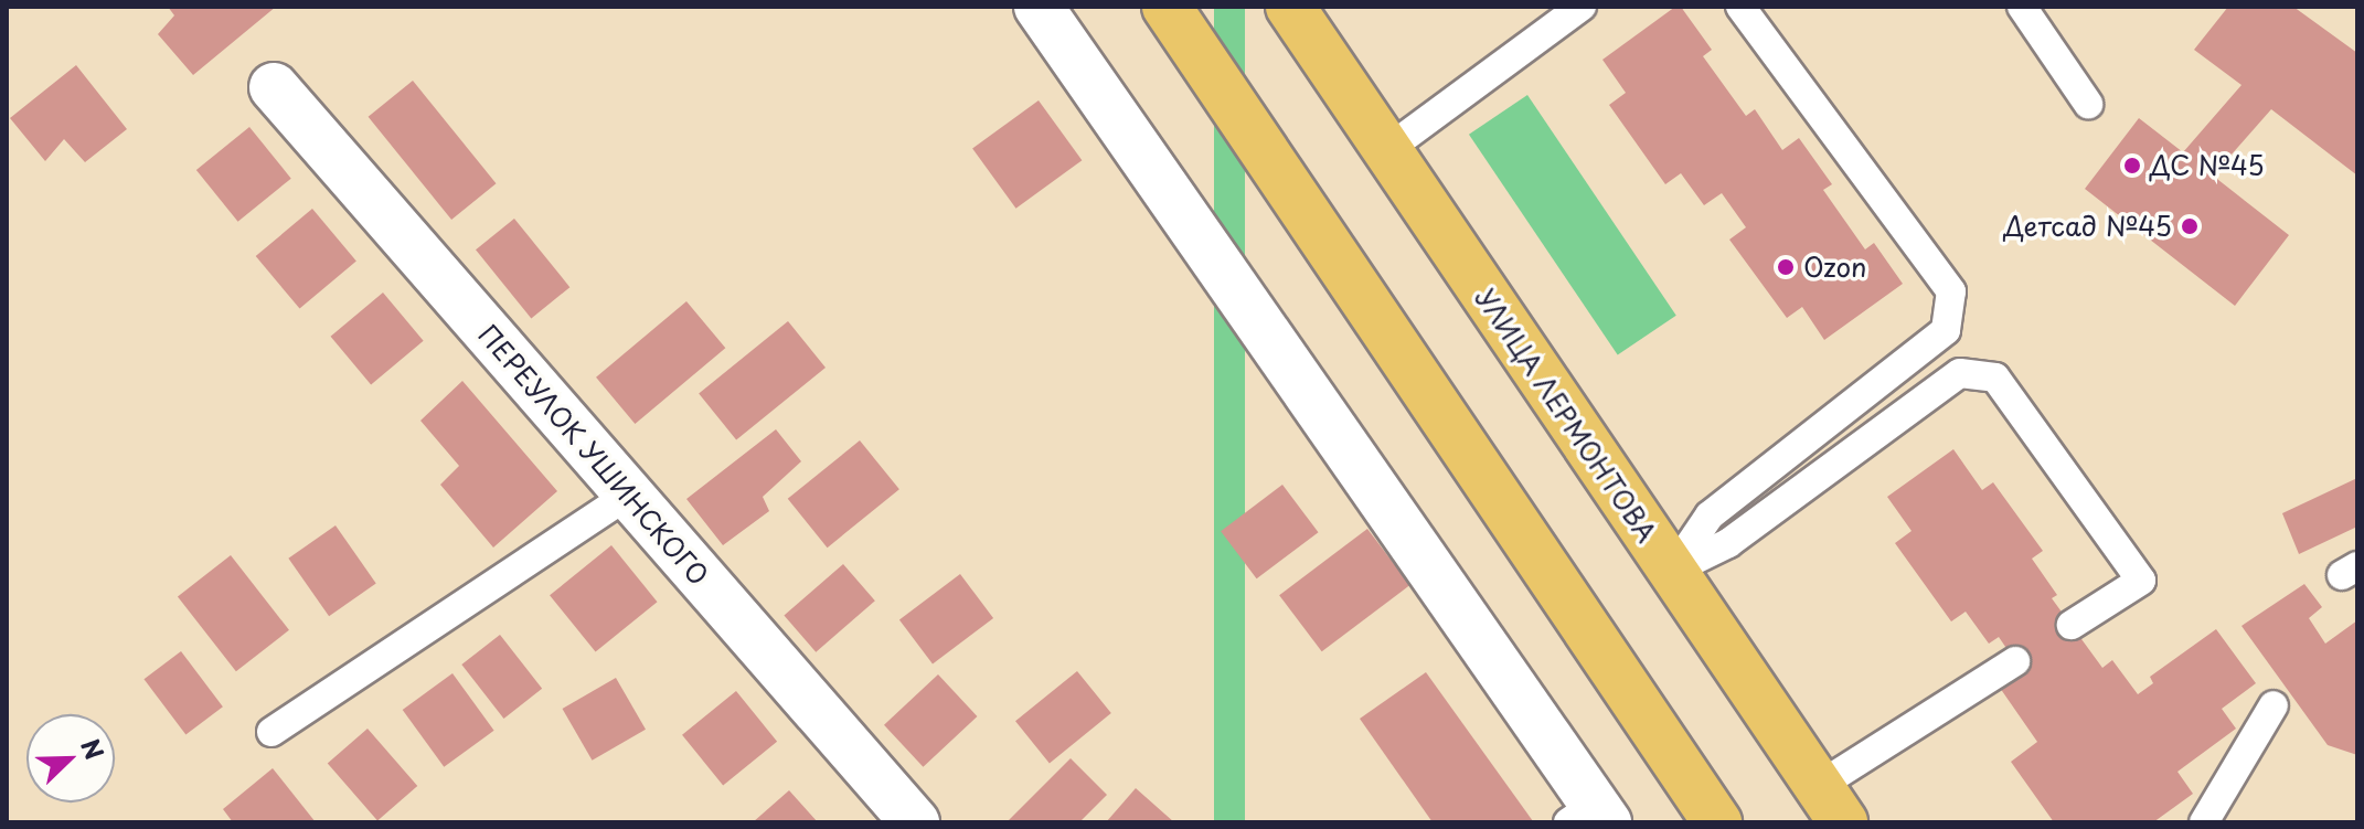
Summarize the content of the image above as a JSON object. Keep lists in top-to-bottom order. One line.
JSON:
{"streets":{"main road":["УЛИЦА ЛЕРМОНТОВА"],"street":["ПЕРЕУЛОК УШИНСКОГО"]},"places":["ДС №45","Детсад №45","Ozon"],"north":"top right"}
